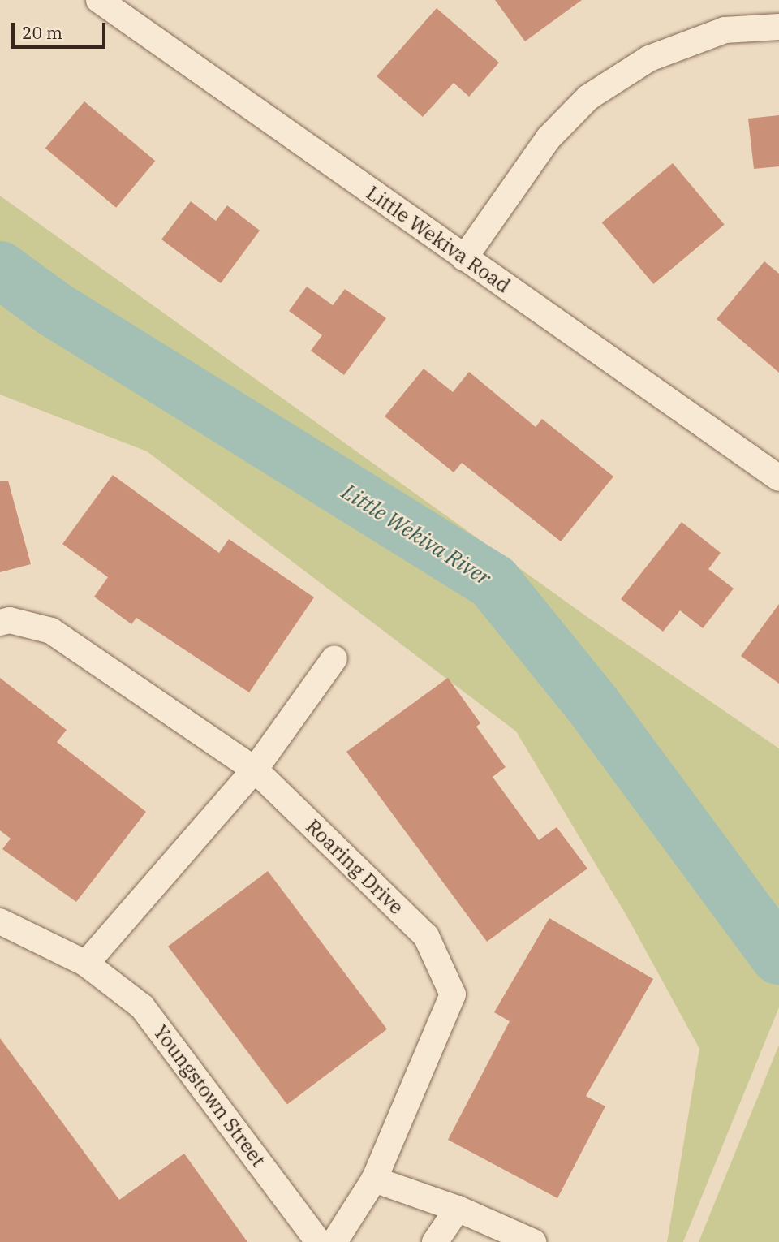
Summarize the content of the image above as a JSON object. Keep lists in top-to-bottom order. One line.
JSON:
{"streets":{"street":["Little Wekiva Road","Roaring Drive","Youngstown Street"]},"water":["Little Wekiva River"],"scale_bar":"20 m"}
